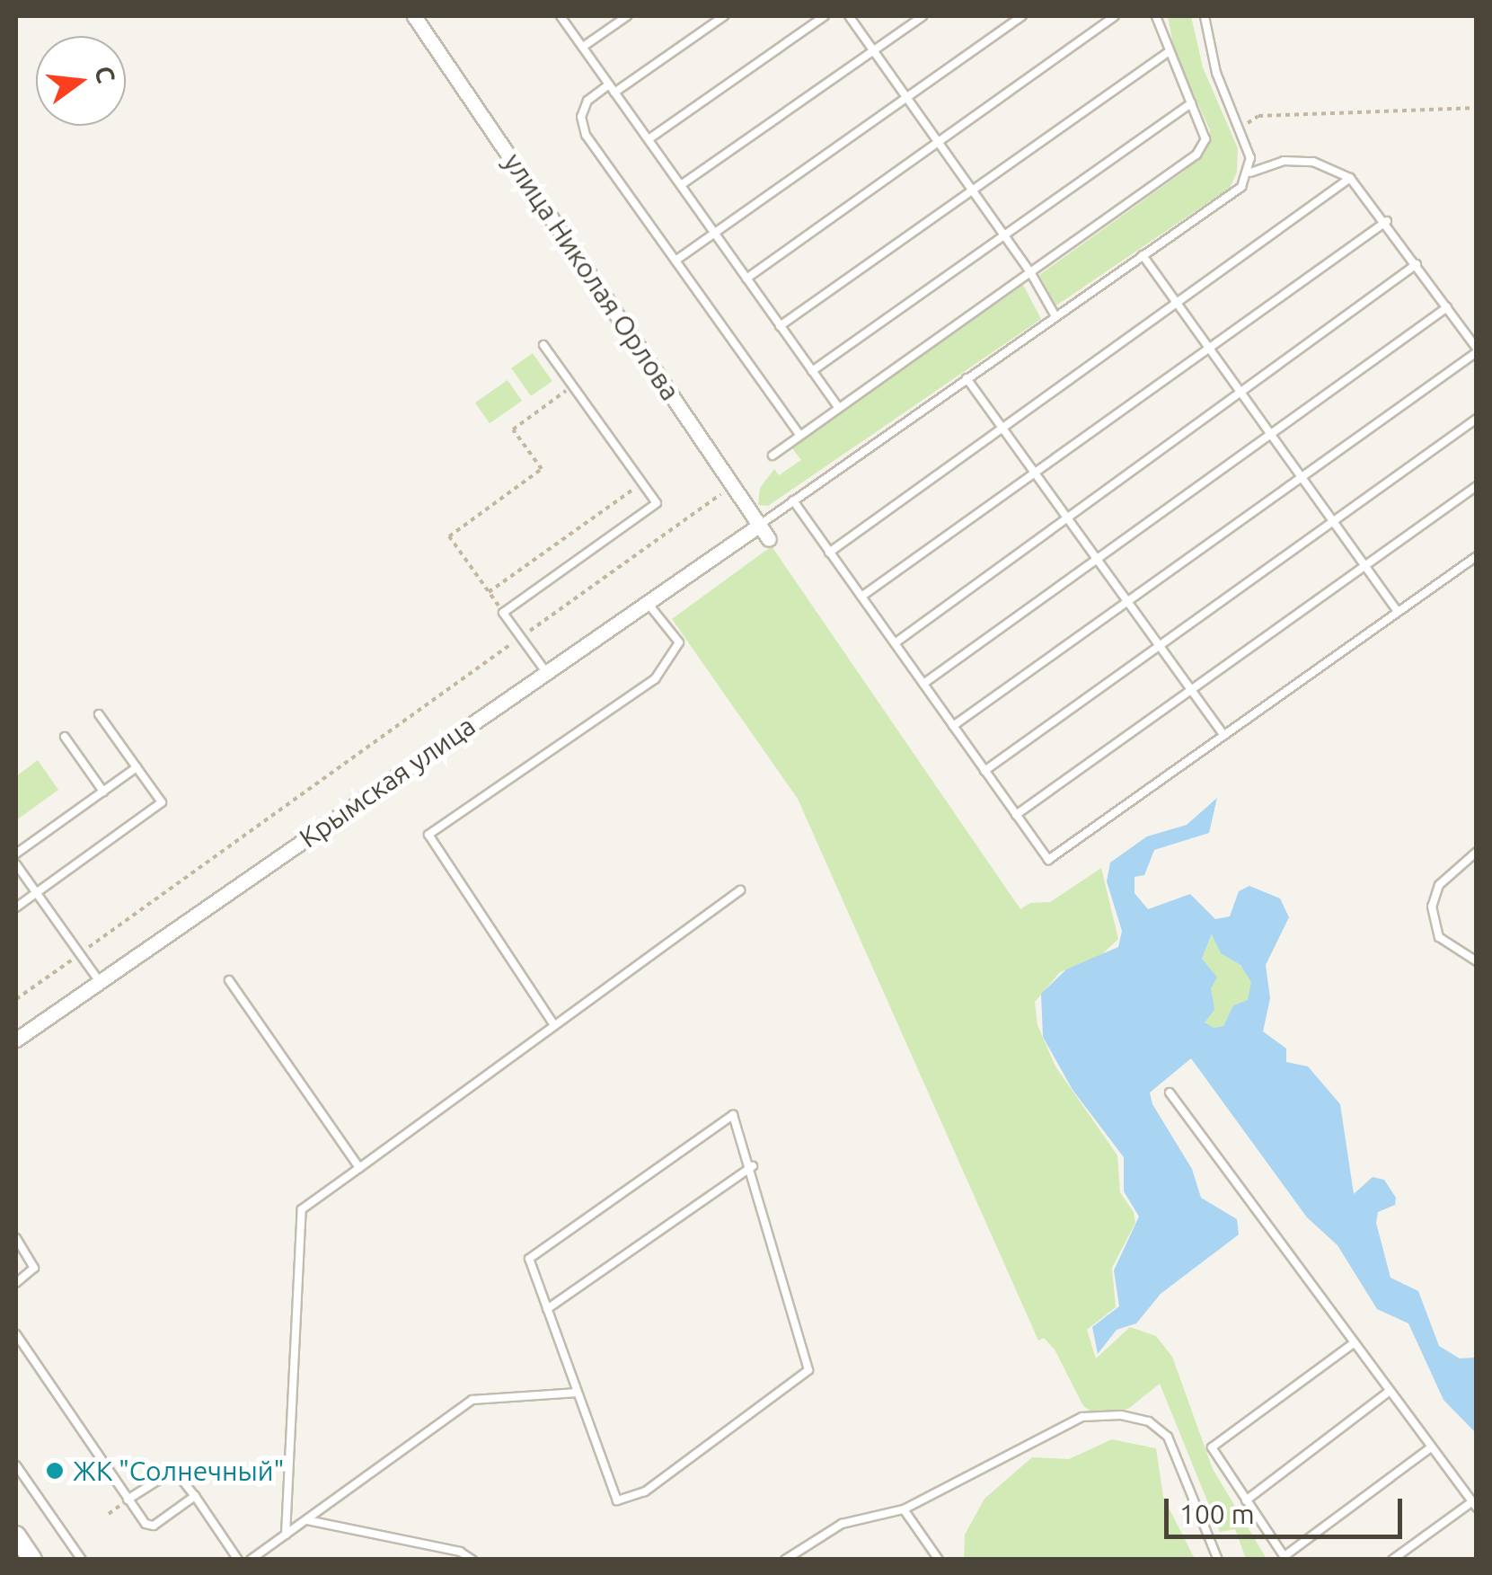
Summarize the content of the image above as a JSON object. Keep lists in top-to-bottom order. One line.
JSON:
{"streets":{"street":["улица Николая Орлова","Крымская улица"]},"crossings":[["улица Николая Орлова","Крымская улица"]],"places":["ЖК \"Солнечный\""],"scale_bar":"100 m","north":"right"}
